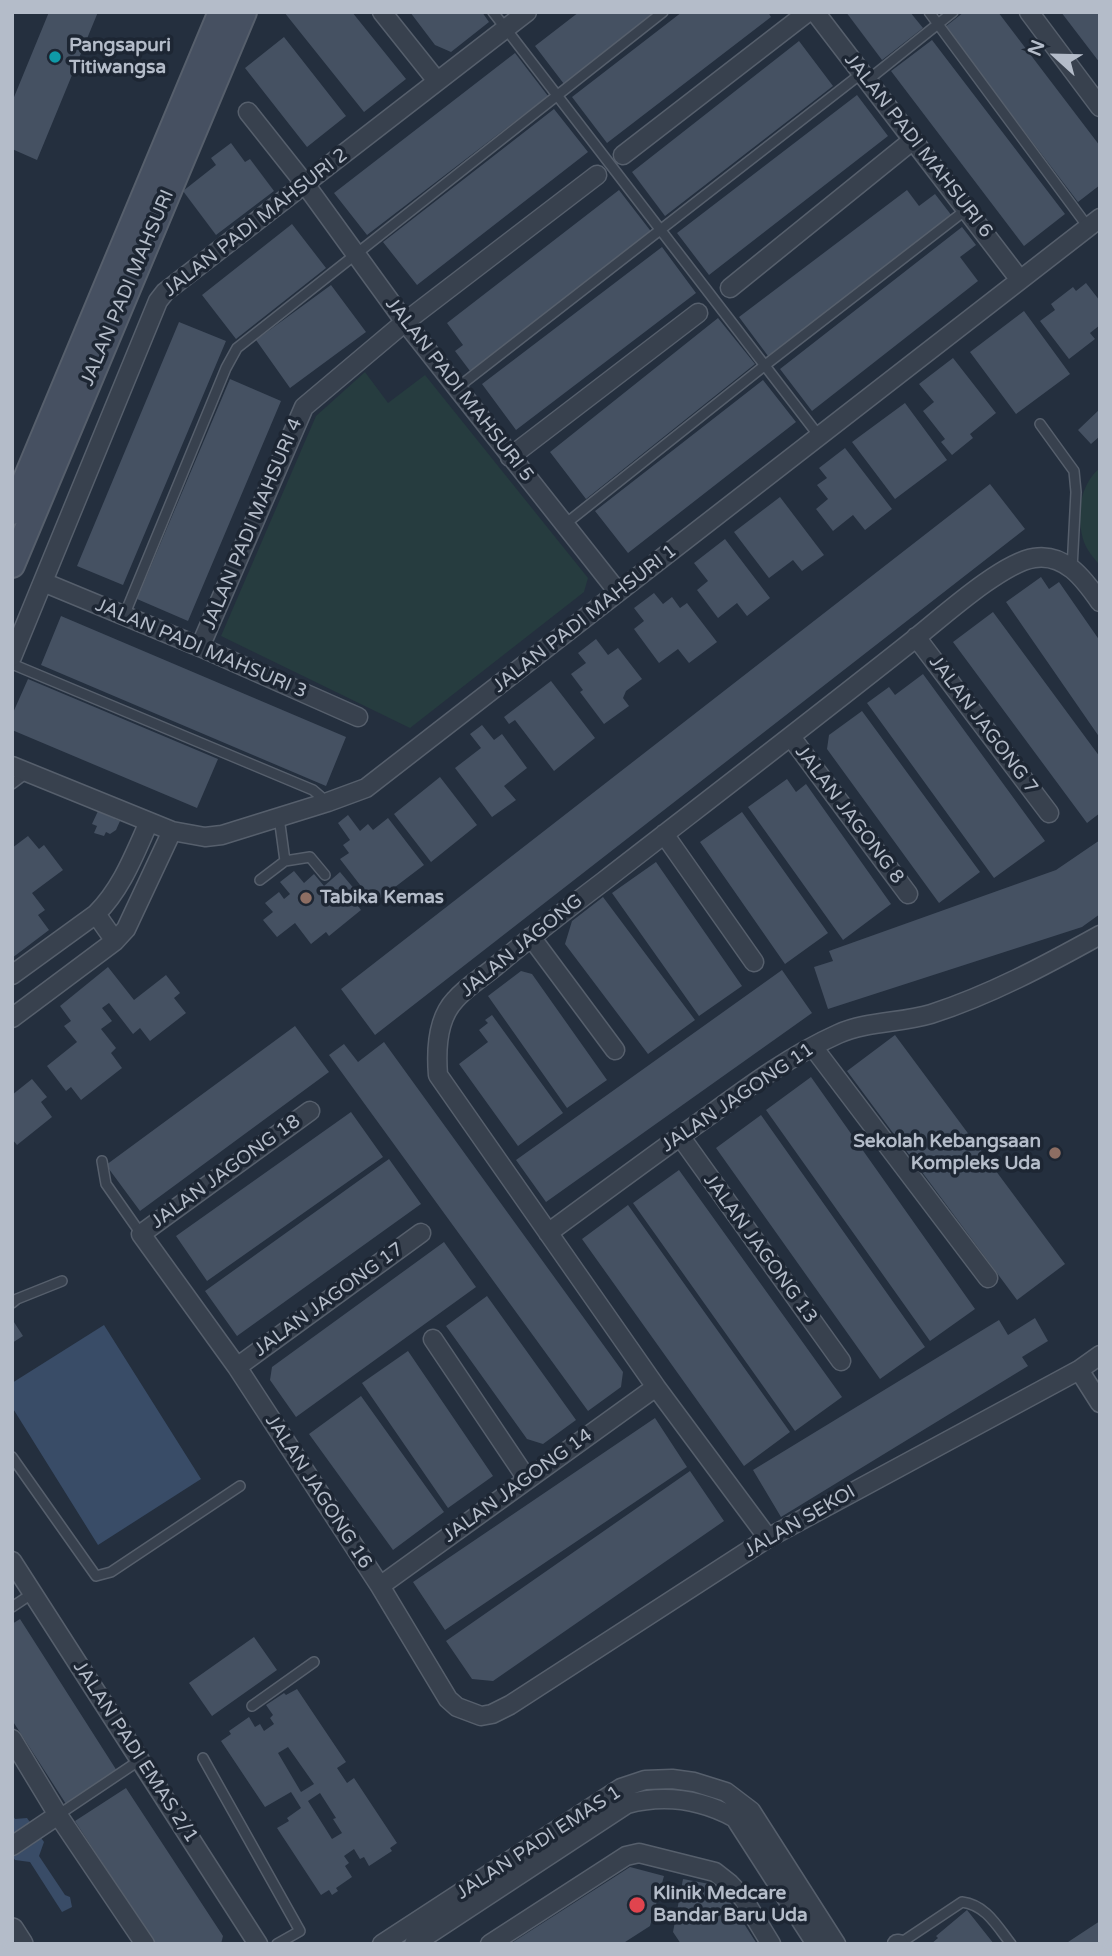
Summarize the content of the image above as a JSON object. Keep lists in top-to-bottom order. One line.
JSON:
{"streets":{"main road":["JALAN PADI MAHSURI"],"street":["JALAN PADI MAHSURI 6","JALAN PADI MAHSURI 2","JALAN PADI MAHSURI 5","JALAN PADI MAHSURI 4","JALAN PADI MAHSURI 1","JALAN PADI MAHSURI 3","JALAN JAGONG 7","JALAN JAGONG 8","JALAN JAGONG","JALAN JAGONG 11","JALAN JAGONG 18","JALAN JAGONG 13","JALAN JAGONG 17","JALAN JAGONG 14","JALAN JAGONG 16","JALAN SEKOI","JALAN PADI EMAS 2/1","JALAN PADI EMAS 1"]},"crossings":[["JALAN PADI MAHSURI 6","JALAN PADI MAHSURI 1"],["JALAN PADI MAHSURI 2","JALAN PADI MAHSURI 5"],["JALAN PADI MAHSURI 2","JALAN PADI MAHSURI 3"],["JALAN PADI MAHSURI 5","JALAN PADI MAHSURI 4"],["JALAN PADI MAHSURI 5","JALAN PADI MAHSURI 1"],["JALAN PADI MAHSURI 4","JALAN PADI MAHSURI 3"],["JALAN JAGONG 7","JALAN JAGONG"],["JALAN JAGONG 8","JALAN JAGONG"],["JALAN JAGONG","JALAN JAGONG 11"],["JALAN JAGONG","JALAN JAGONG 14"],["JALAN JAGONG","JALAN SEKOI"],["JALAN JAGONG 11","JALAN JAGONG 13"],["JALAN JAGONG 18","JALAN JAGONG 16"],["JALAN JAGONG 17","JALAN JAGONG 16"],["JALAN JAGONG 14","JALAN JAGONG 16"],["JALAN JAGONG 16","JALAN SEKOI"]],"places":["Pangsapuri Titiwangsa","Tabika Kemas","Sekolah Kebangsaan Kompleks Uda","Klinik Medcare Bandar Baru Uda"],"north":"left"}
